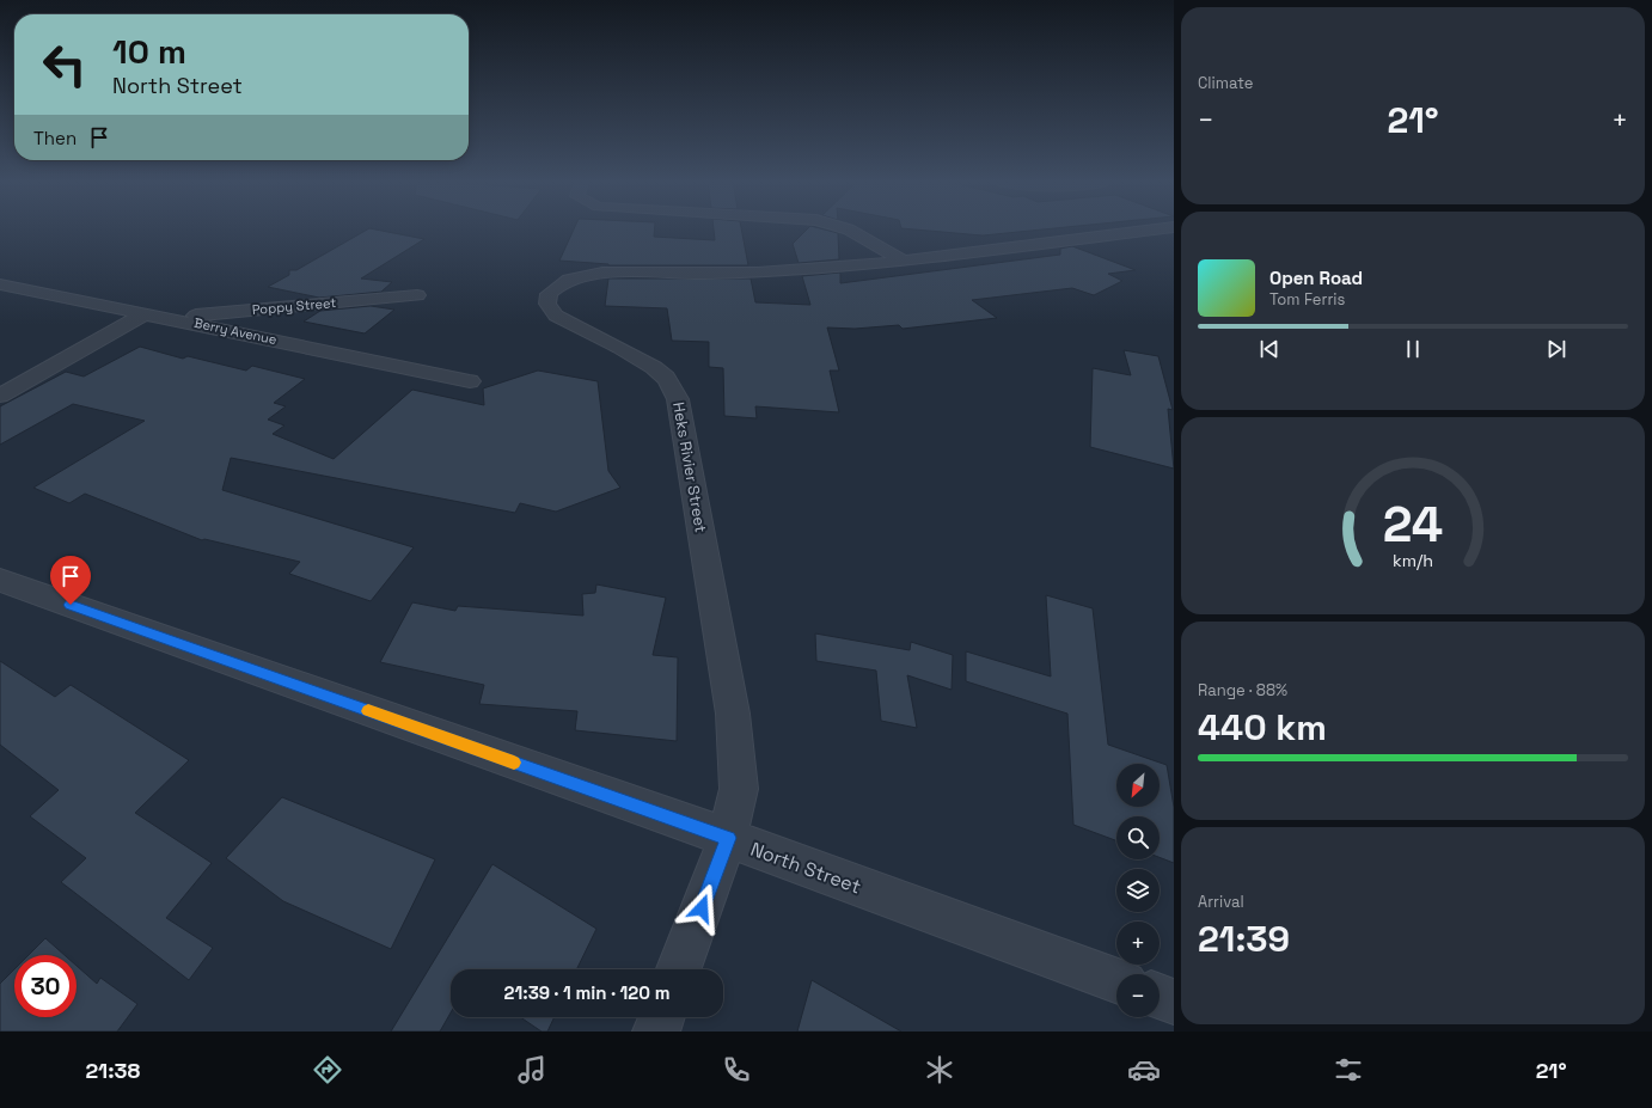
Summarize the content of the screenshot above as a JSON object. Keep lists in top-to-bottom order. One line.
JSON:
{"streets":{"street":["Poppy Street","Berry Avenue","Heks Rivier Street","North Street"]},"crossings":[["Poppy Street","Berry Avenue"],["Heks Rivier Street","North Street"]],"north":"bottom left","page":{"tile":["Climate",["Range · 88%","440 km"],["Arrival","21:39"]],"turn":["10 m","North Street"],"heat":["−","21°","+"],"then":"Then","song":["Open Road","Tom Ferris"],"map_buttons":["+","−"],"limit":"30","trip":"21:39 · 1 min · 120 m","tabs":["21:38","21°"],"gauge":["24","km/h"]}}
